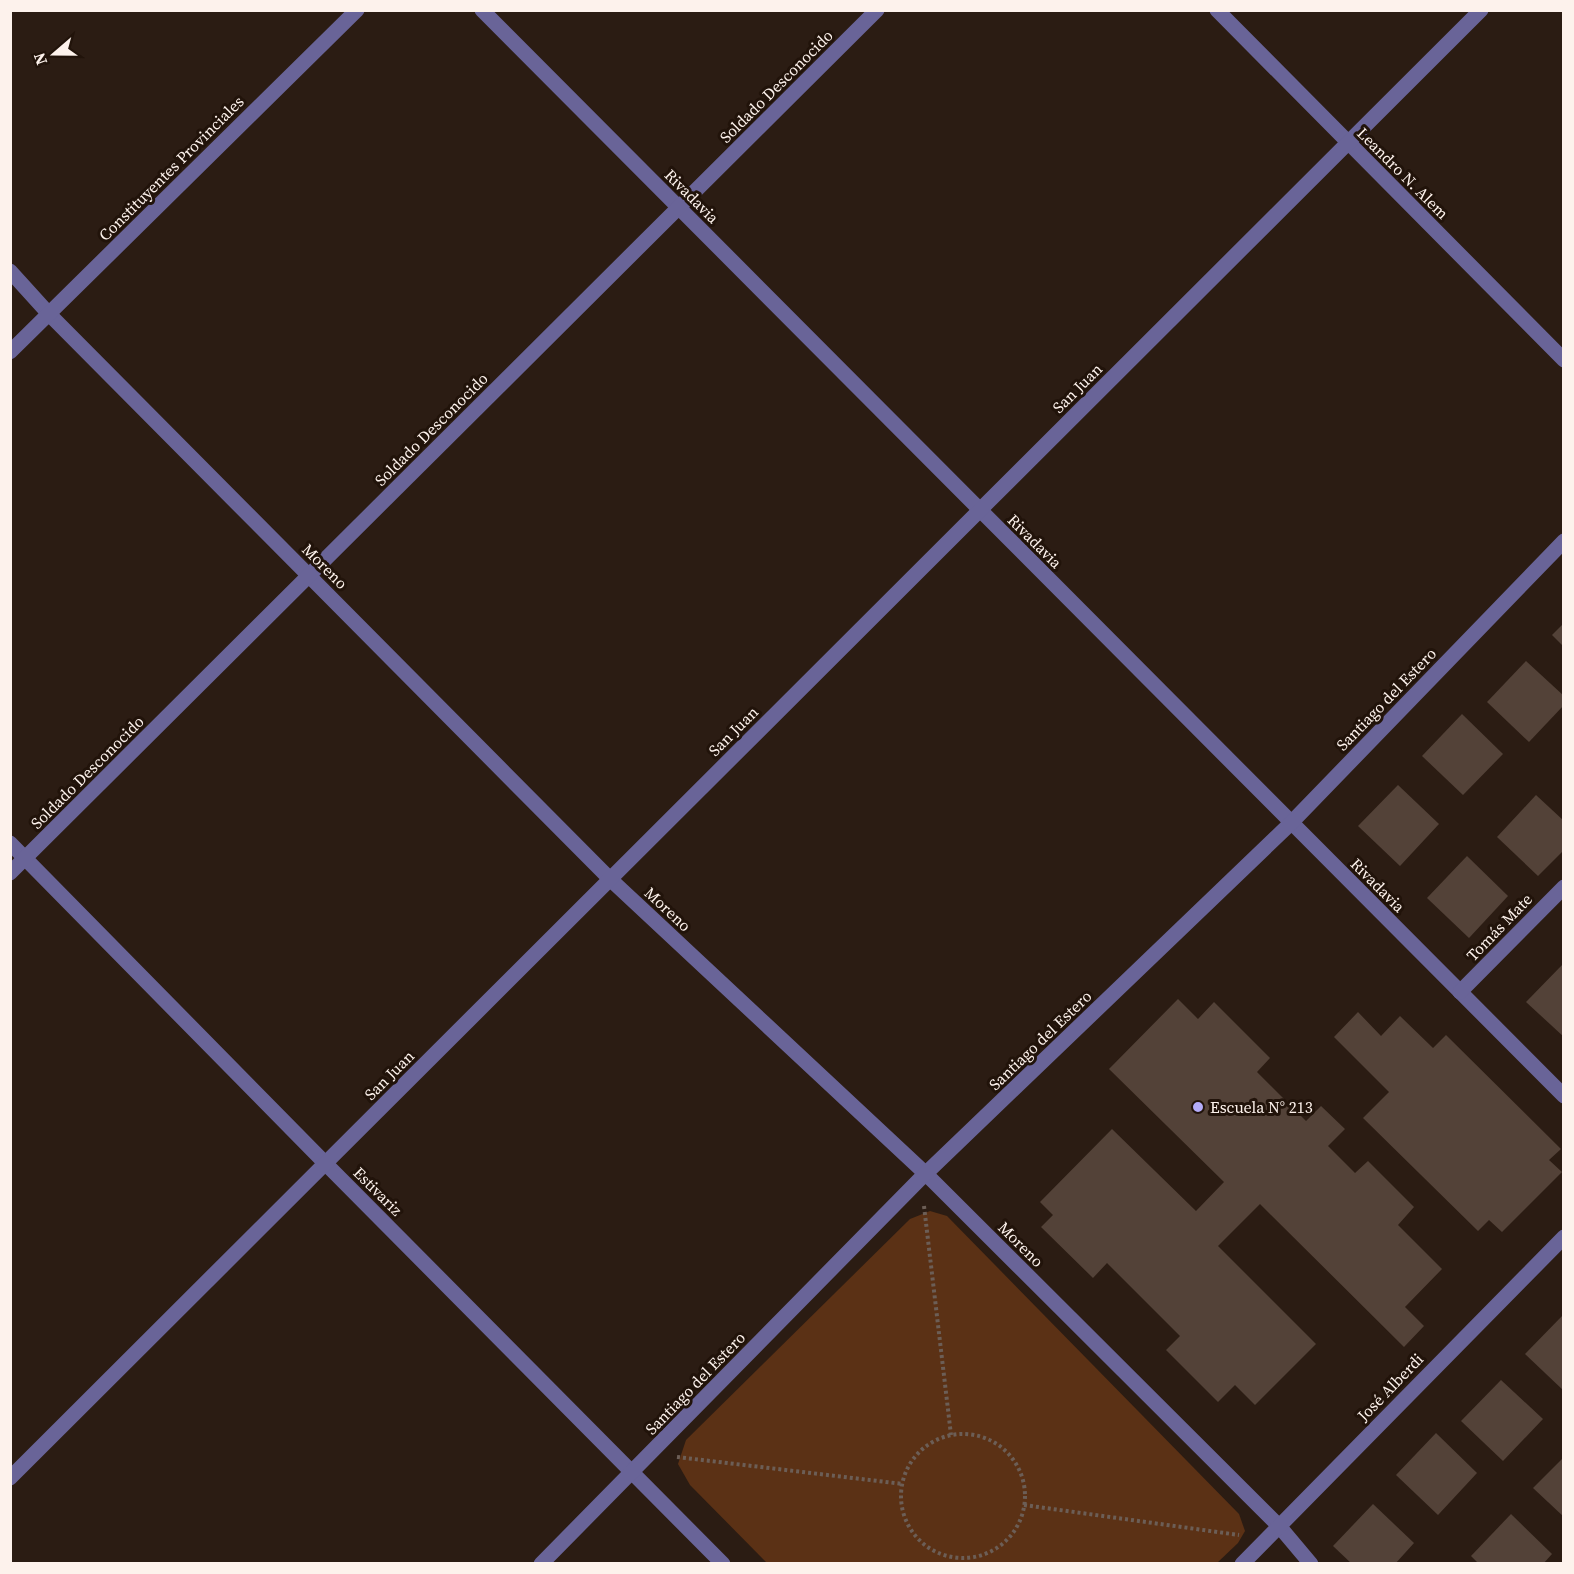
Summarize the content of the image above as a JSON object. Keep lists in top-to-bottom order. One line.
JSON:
{"streets":{"street":["Soldado Desconocido","Constituyentes Provinciales","Leandro N. Alem","Rivadavia","San Juan","Moreno","Santiago del Estero","Tomás Mate","Estivariz","José Alberdi"]},"crossings":[["Soldado Desconocido","Rivadavia"],["Soldado Desconocido","Moreno"],["Soldado Desconocido","Estivariz"],["Constituyentes Provinciales","Moreno"],["Leandro N. Alem","San Juan"],["Rivadavia","San Juan"],["Rivadavia","Santiago del Estero"],["Rivadavia","Tomás Mate"],["San Juan","Moreno"],["San Juan","Estivariz"],["Moreno","Santiago del Estero"],["Moreno","José Alberdi"],["Santiago del Estero","Estivariz"]],"places":["Escuela N° 213"],"north":"left"}
